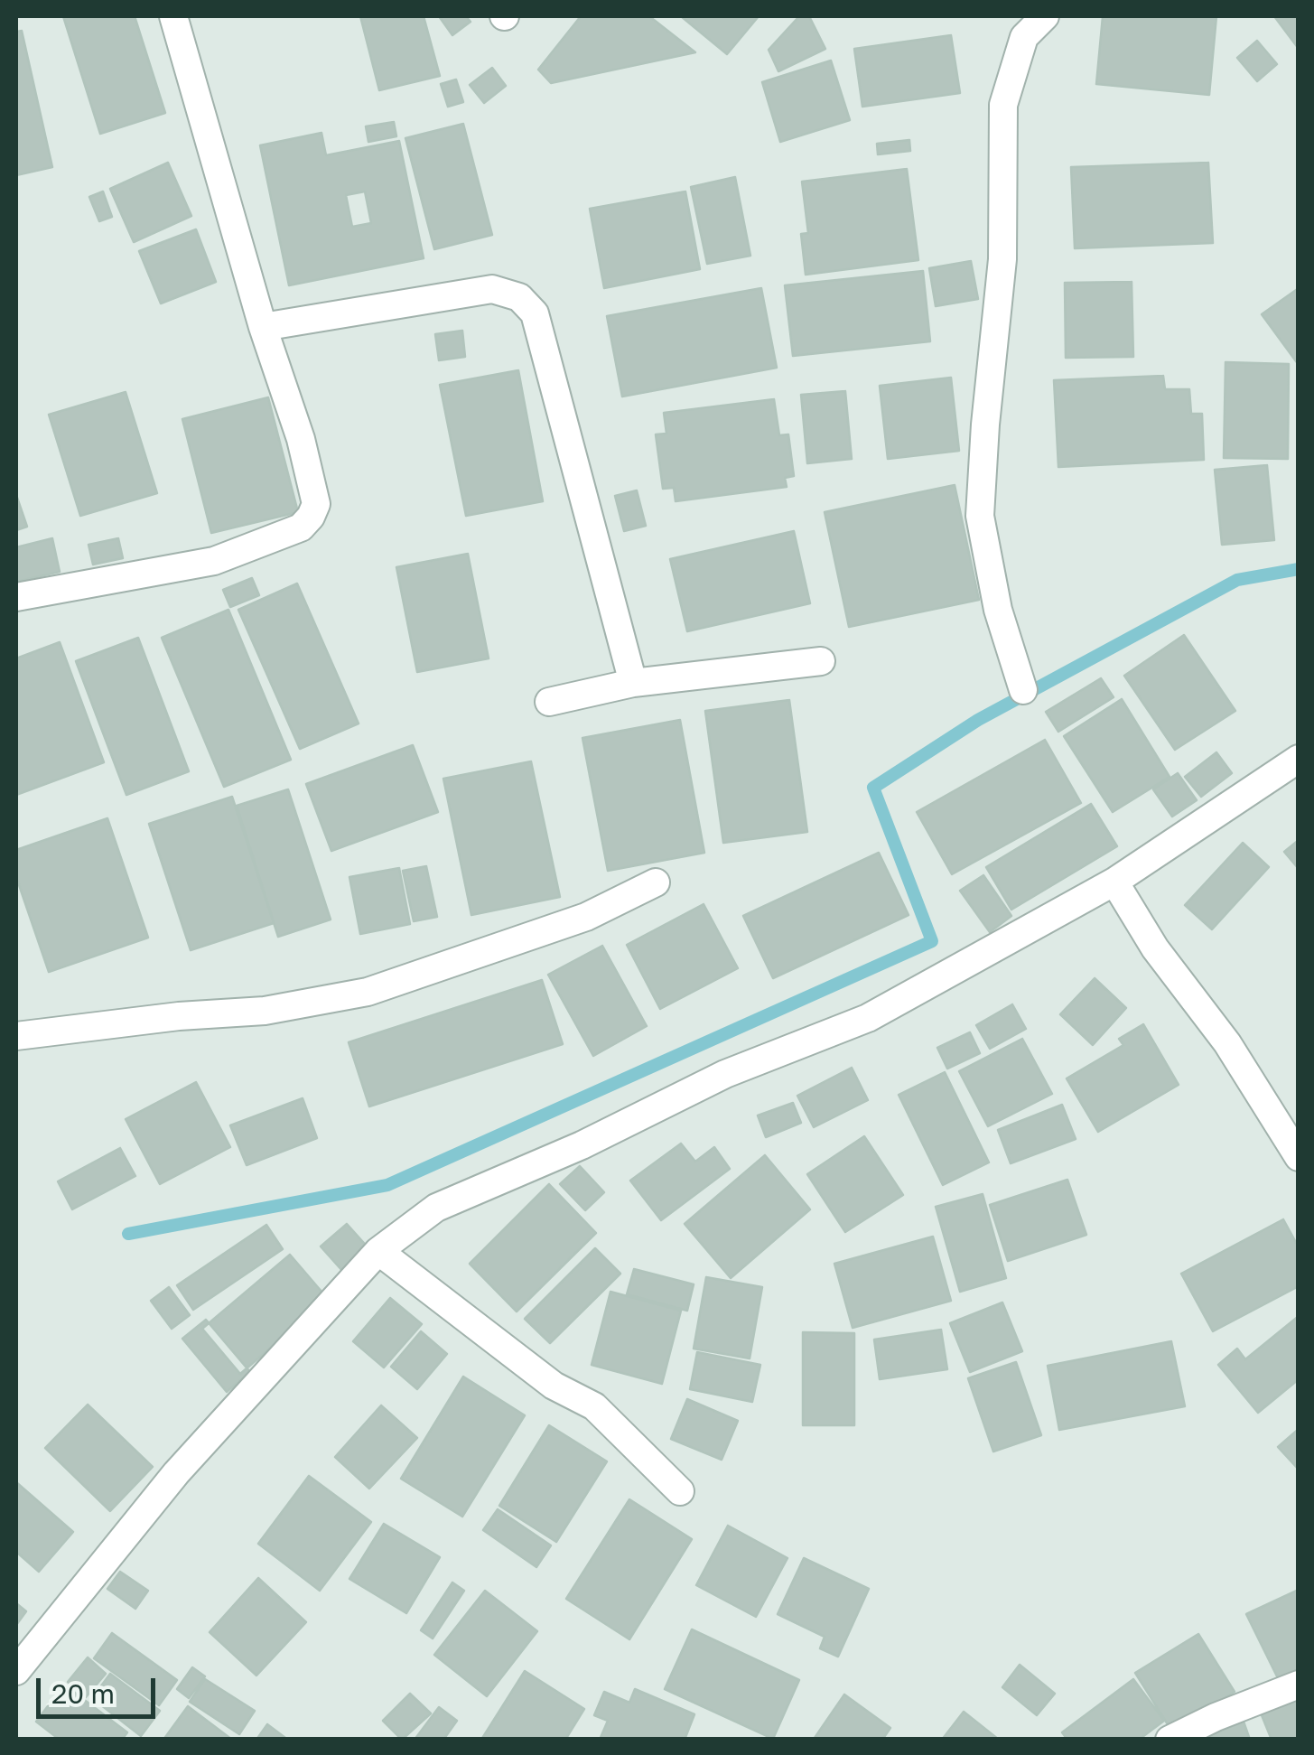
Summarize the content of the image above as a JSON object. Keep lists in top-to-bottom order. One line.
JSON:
{"scale_bar":"20 m"}
